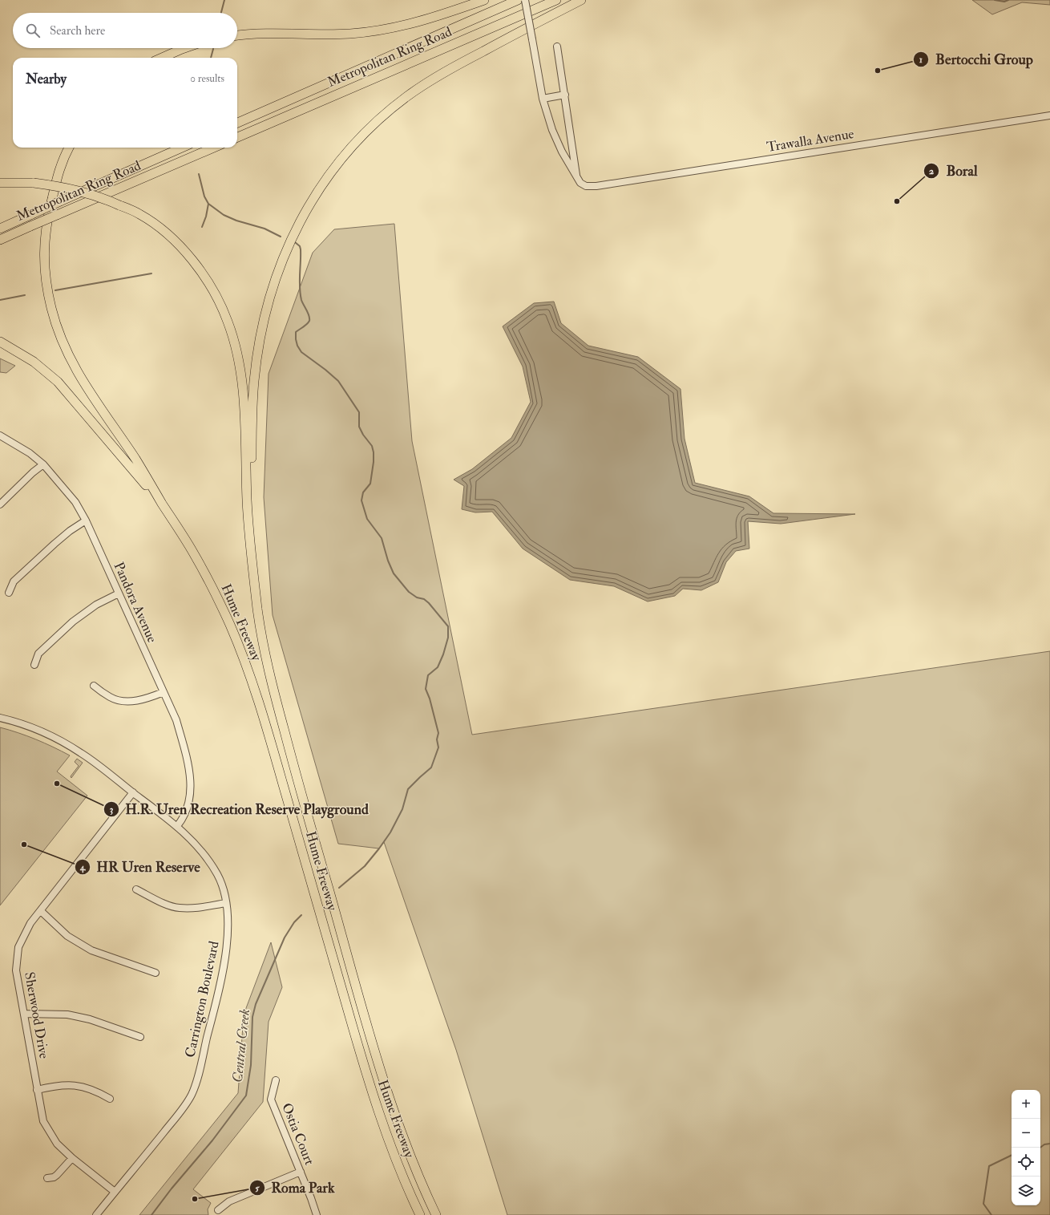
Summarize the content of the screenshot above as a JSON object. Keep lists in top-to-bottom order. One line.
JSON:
{"streets":{"highway":["Metropolitan Ring Road","Hume Freeway"],"street":["Trawalla Avenue","Pandora Avenue","Carrington Boulevard","Sherwood Drive","Ostia Court"]},"crossings":[["Pandora Avenue","Carrington Boulevard"],["Carrington Boulevard","Sherwood Drive"]],"water":["Central Creek"],"places":["Bertocchi Group","Boral","H.R. Uren Recreation Reserve Playground","HR Uren Reserve","Roma Park"],"page":{"search":"Search here","heading":["Nearby","0 results"],"map_buttons":["+","−"]}}
